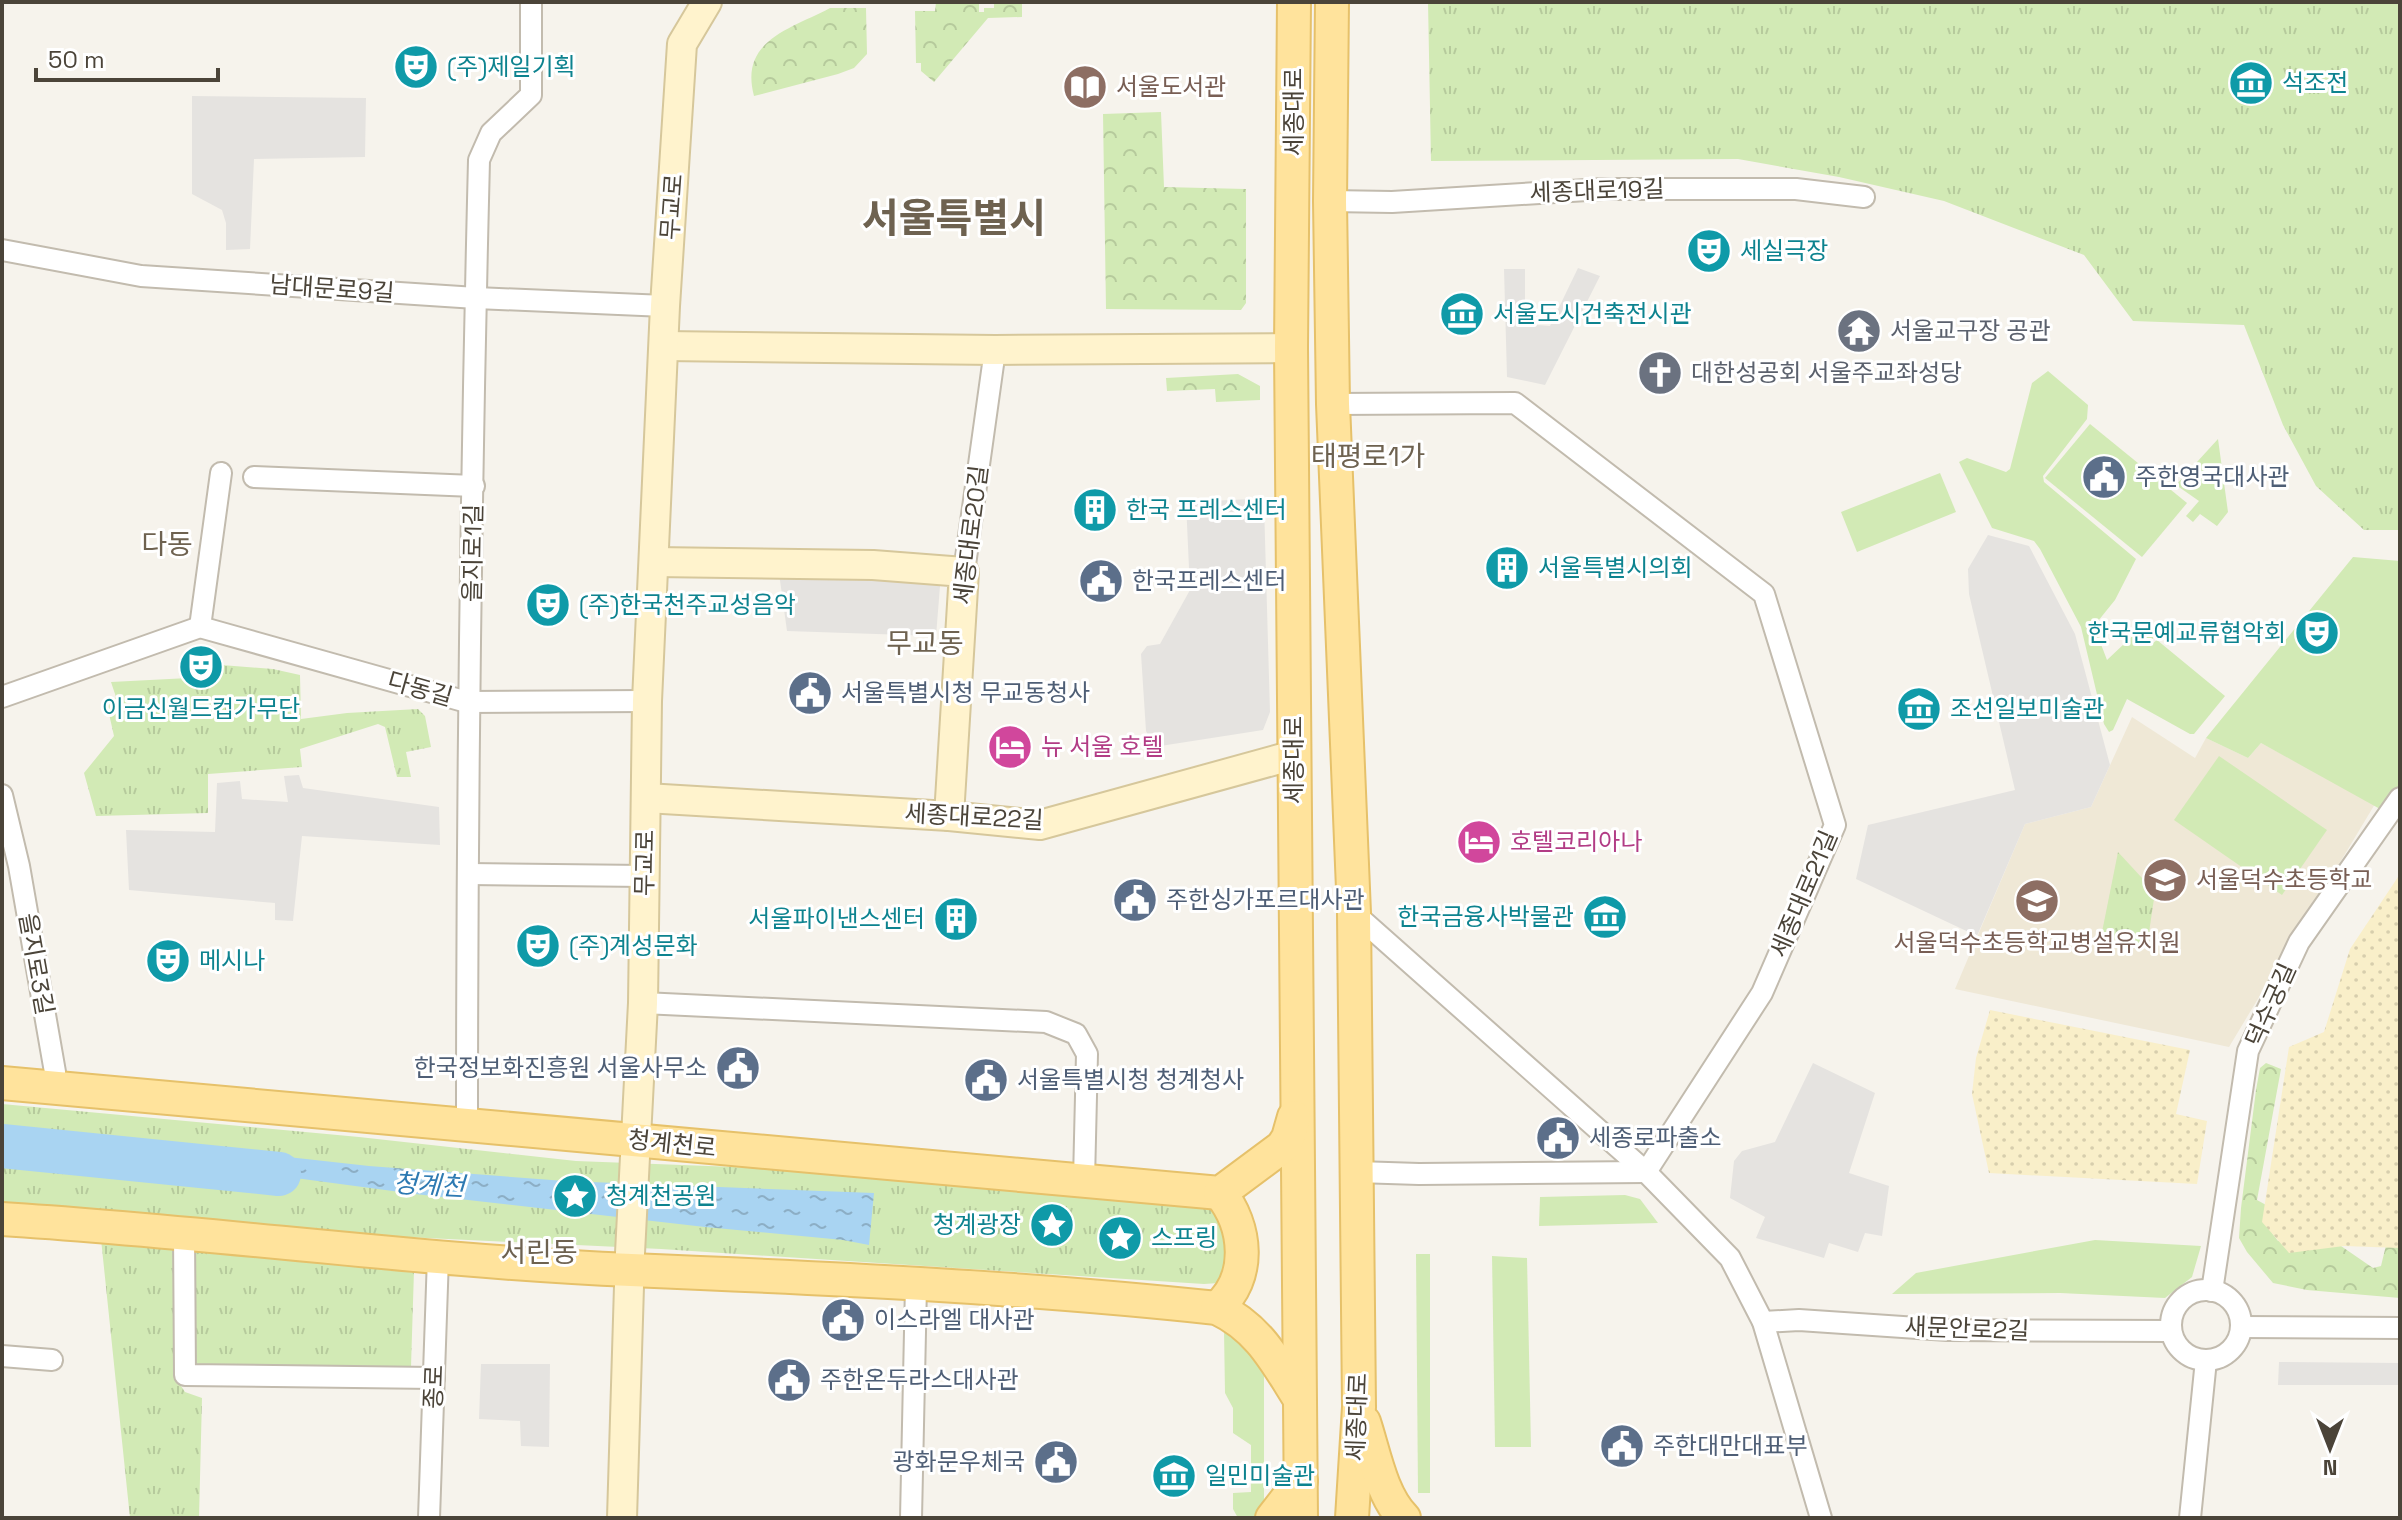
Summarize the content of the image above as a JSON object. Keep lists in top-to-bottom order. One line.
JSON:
{"streets":{"main road":["세종대로","무교로","세종대로20길","세종대로22길","청계천로"],"street":["세종대로19길","남대문로9길","을지로1길","다동길","세종대로21길","을지로3길","덕수궁길","새문안로2길","종로"]},"crossings":[["세종대로","세종대로19길"],["세종대로","세종대로22길"],["세종대로","세종대로21길"],["무교로","남대문로9길"],["무교로","다동길"],["무교로","세종대로22길"],["무교로","청계천로"],["남대문로9길","을지로1길"],["세종대로20길","세종대로22길"],["을지로1길","다동길"],["을지로1길","청계천로"],["을지로3길","청계천로"],["덕수궁길","새문안로2길"]],"districts":["서울특별시","태평로1가","다동","무교동","서린동"],"water":["청계천"],"places":{"theatre":["(주)제일기획","세실극장","(주)한국천주교성음악","한국문예교류협악회","이금신월드컵가무단","(주)계성문화","메시나"],"museum":["석조전","서울도시건축전시관","조선일보미술관","한국금융사박물관","일민미술관"],"library":["서울도서관"],"temple":["서울교구장 공관"],"church":["대한성공회 서울주교좌성당"],"public building":["주한영국대사관","한국프레스센터","서울특별시청 무교동청사","주한싱가포르대사관","한국정보화진흥원 서울사무소","서울특별시청 청계청사","세종로파출소","이스라엘 대사관","주한온두라스대사관","주한대만대표부","광화문우체국"],"building":["한국 프레스센터","서울특별시의회","서울파이낸스센터"],"hotel":["뉴 서울 호텔","호텔코리아나"],"school or university":["서울덕수초등학교","서울덕수초등학교병설유치원"],"place":["청계천공원","청계광장","스프링"]},"scale_bar":"50 m","north":"bottom"}
